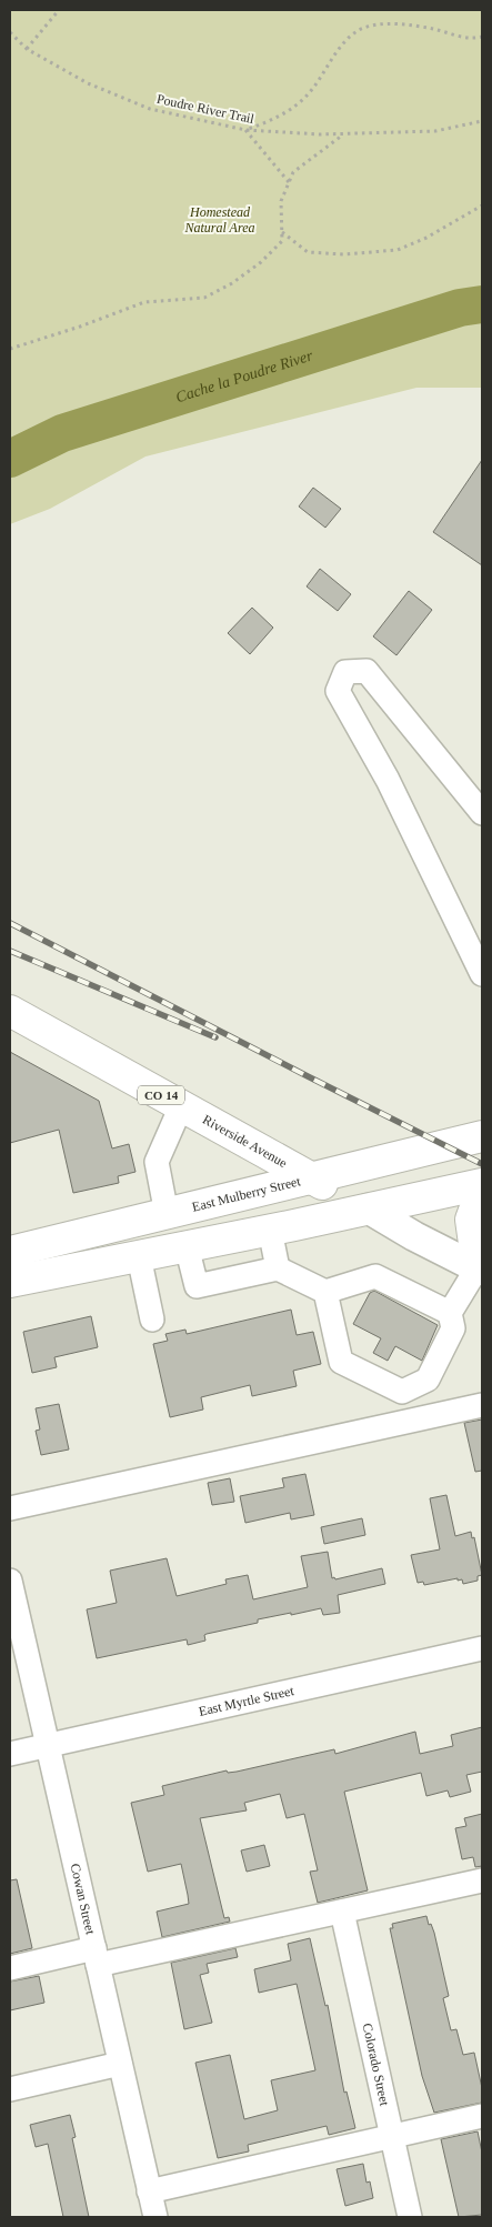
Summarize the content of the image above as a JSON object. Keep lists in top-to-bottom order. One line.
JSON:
{"streets":{"highway":["CO 14","Riverside Avenue","East Mulberry Street"],"street":["East Myrtle Street","Cowan Street","Colorado Street"],"path":["Poudre River Trail"]},"crossings":[["Riverside Avenue","East Mulberry Street"],["East Myrtle Street","Cowan Street"]],"water":["Cache la Poudre River"],"parks":["Homestead Natural Area"]}
